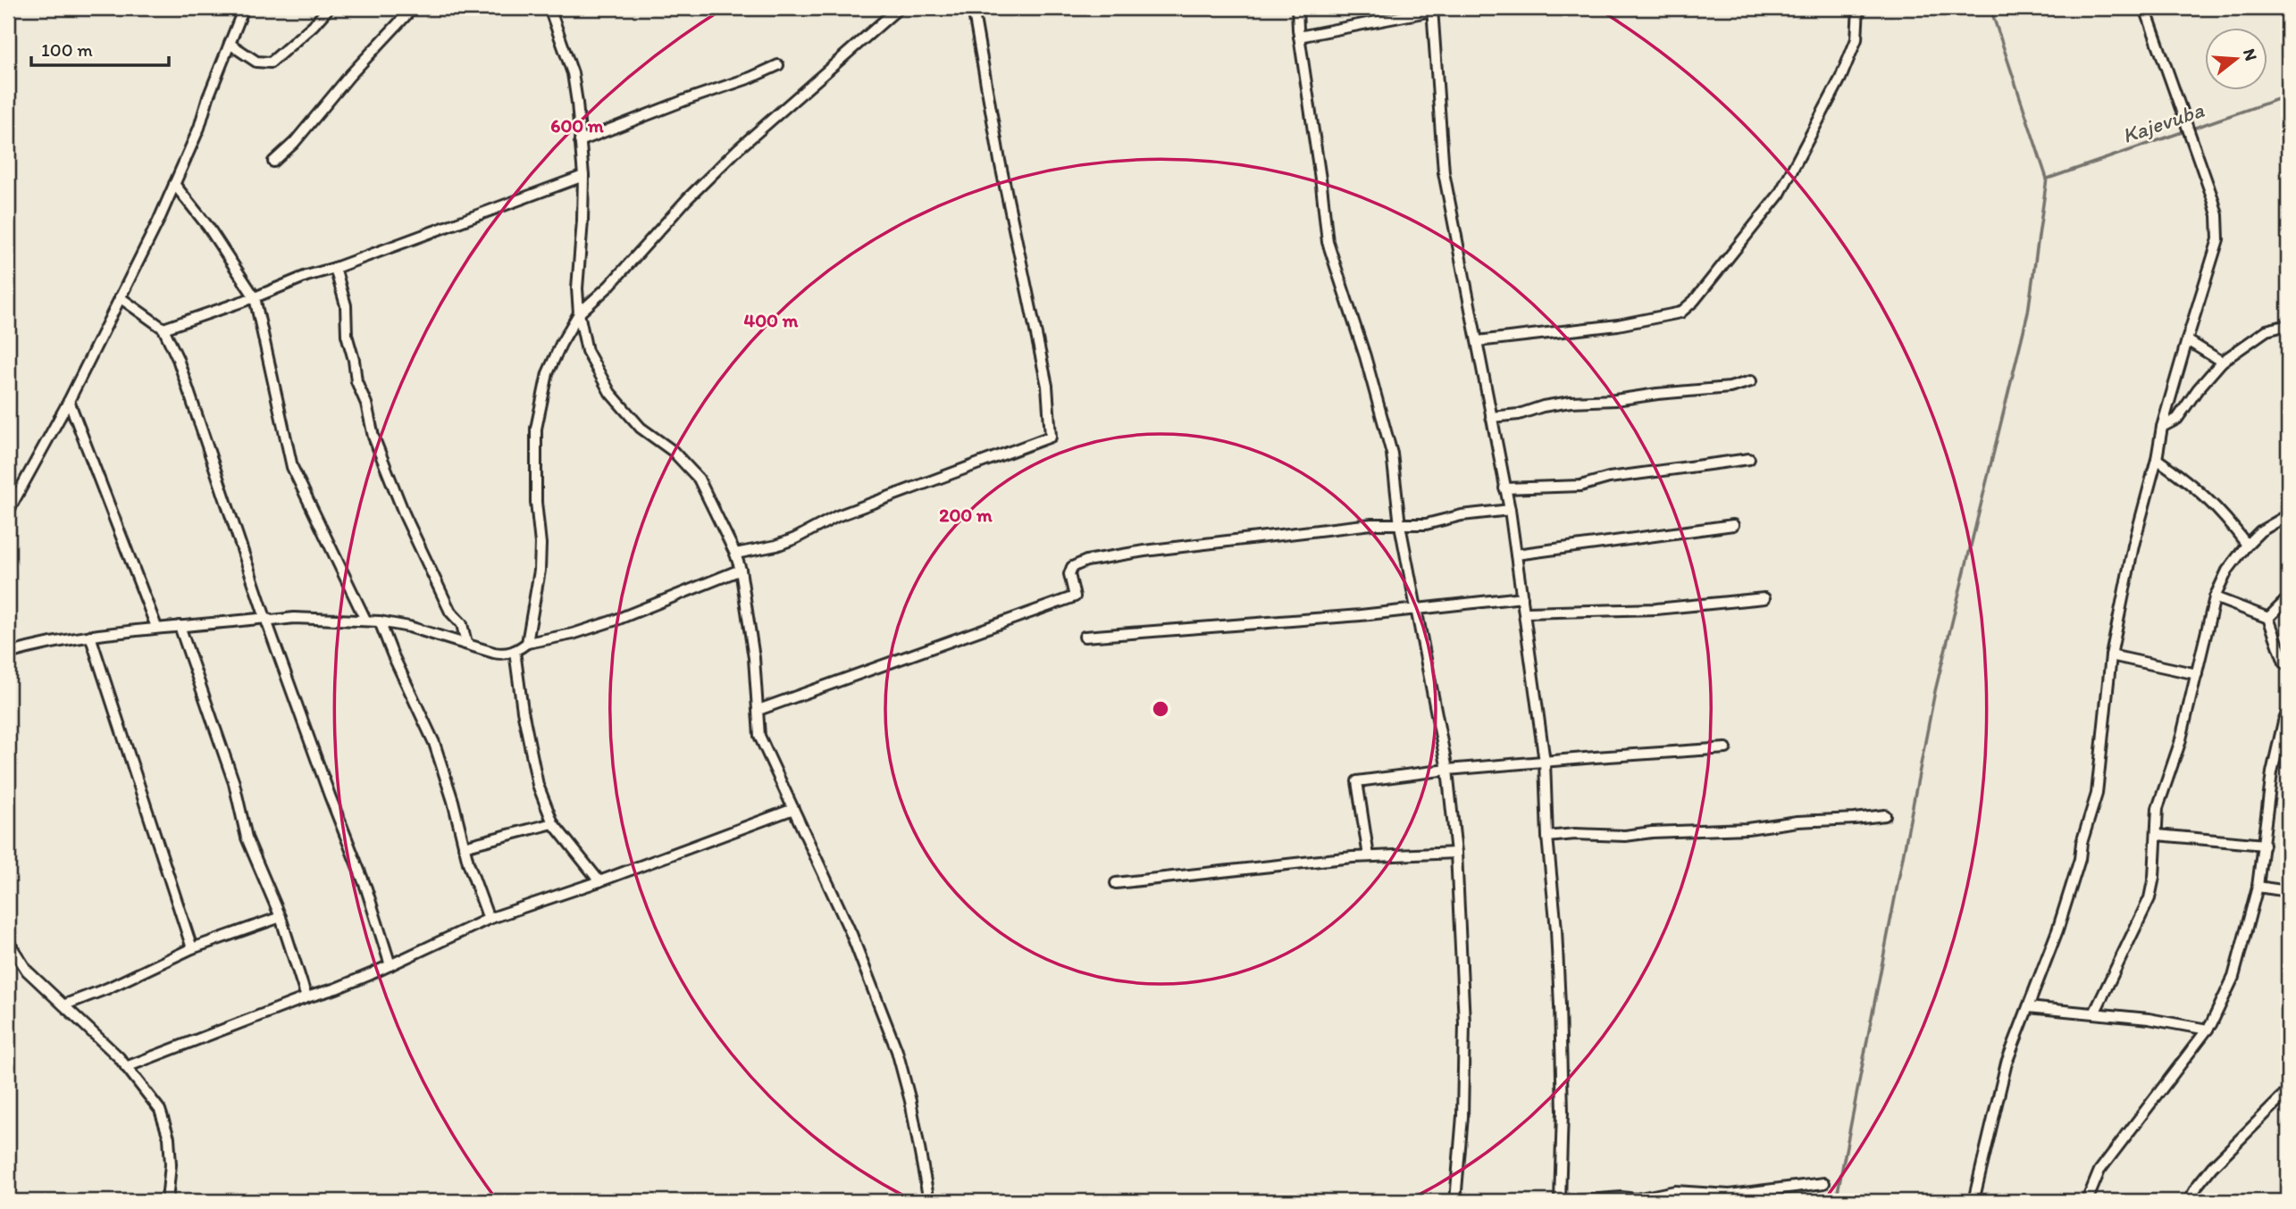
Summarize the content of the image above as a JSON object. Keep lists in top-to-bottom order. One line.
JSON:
{"water":["Kajevuba"],"scale_bar":"100 m","north":"right","rings":["600 m","400 m","200 m"]}
